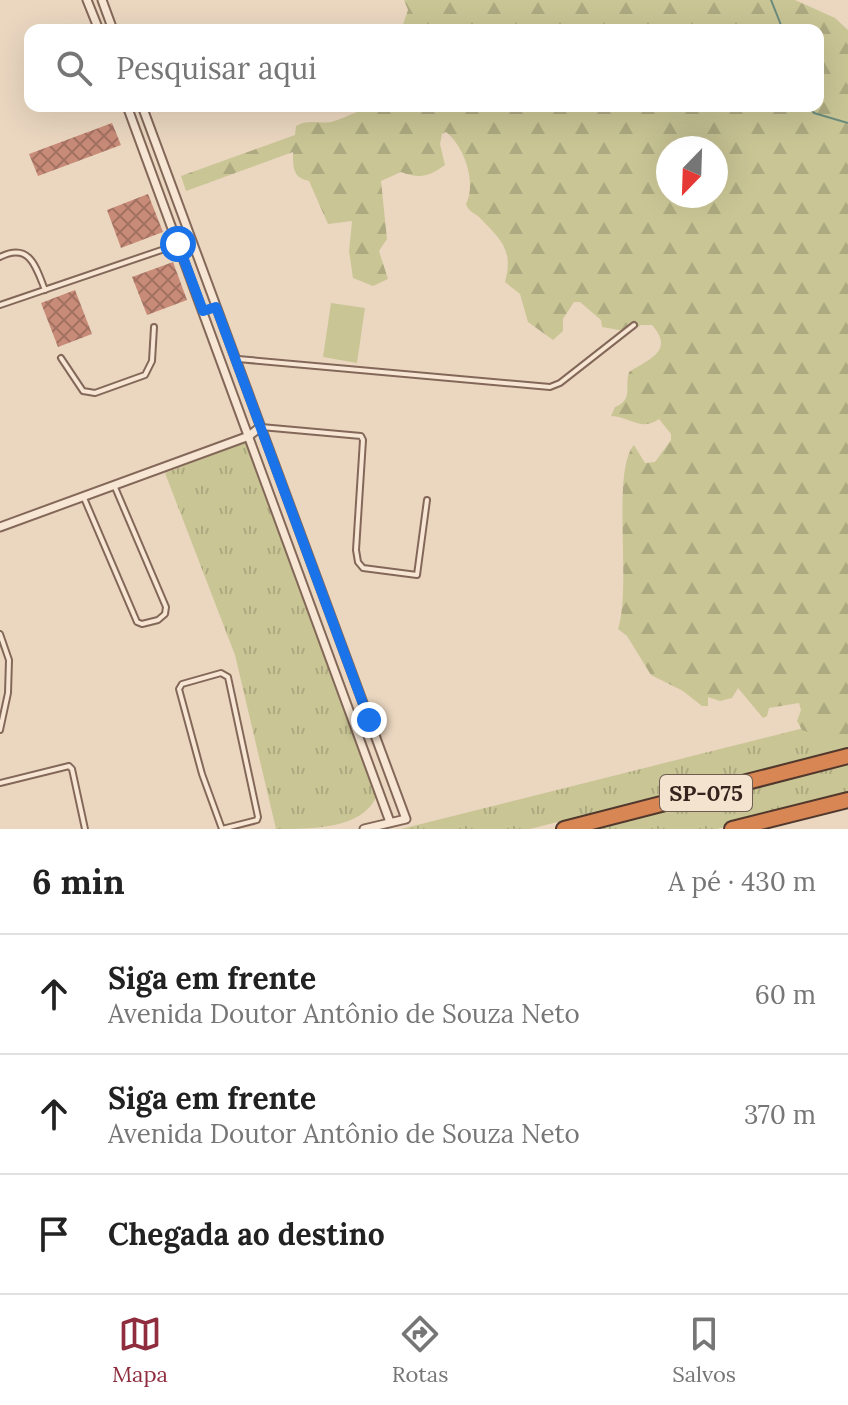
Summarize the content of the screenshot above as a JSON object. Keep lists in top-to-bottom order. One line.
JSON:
{"streets":{"highway":["SP-075"]},"north":"bottom left","page":{"search":"Pesquisar aqui","heading":["6 min","A pé · 430 m"],"list":[["Siga em frente","Avenida Doutor Antônio de Souza Neto","60 m"],["Siga em frente","Avenida Doutor Antônio de Souza Neto","370 m"],"Chegada ao destino"],"nav":["Mapa","Rotas","Salvos"]}}
